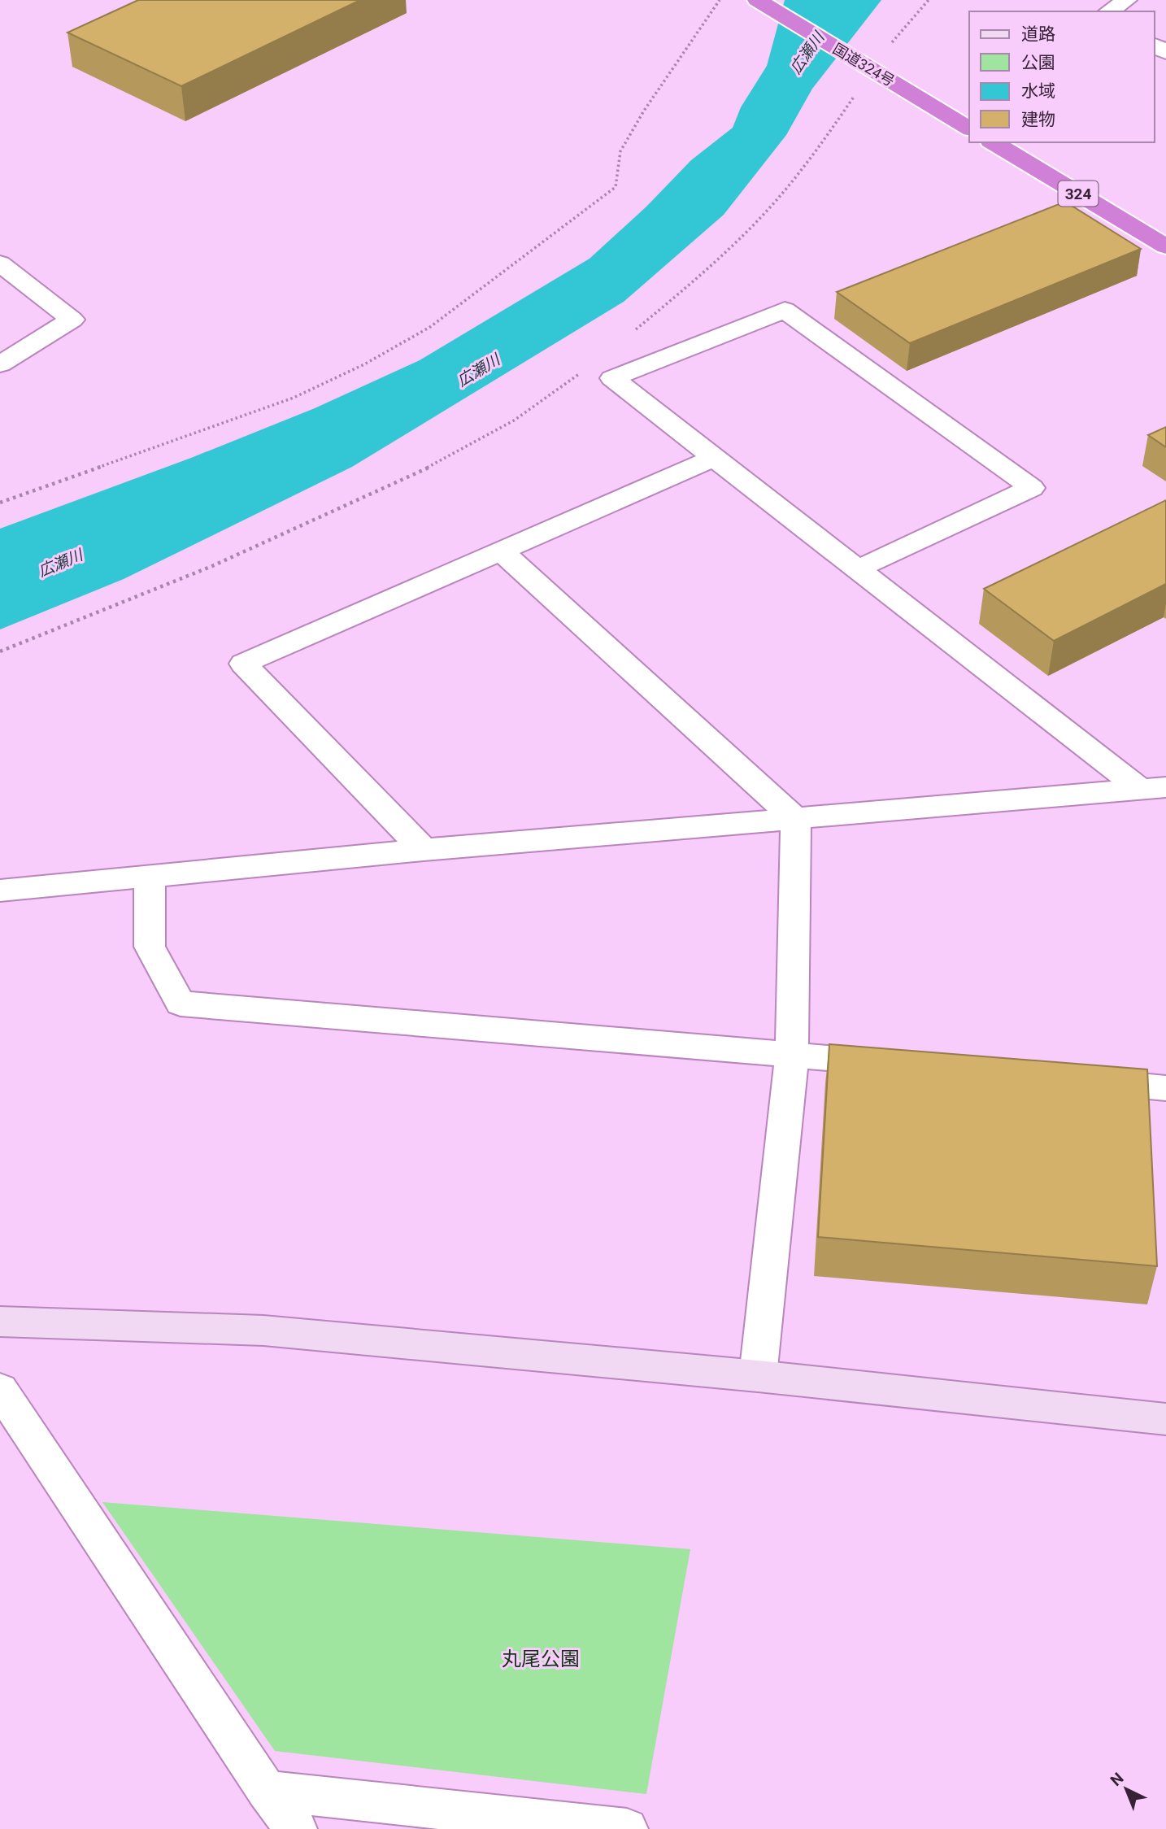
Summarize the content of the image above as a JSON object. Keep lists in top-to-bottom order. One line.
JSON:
{"streets":{"highway":["国道324号","324"]},"water":["広瀬川"],"parks":["丸尾公園"],"legend":["道路","公園","水域","建物"],"north":"top left"}
